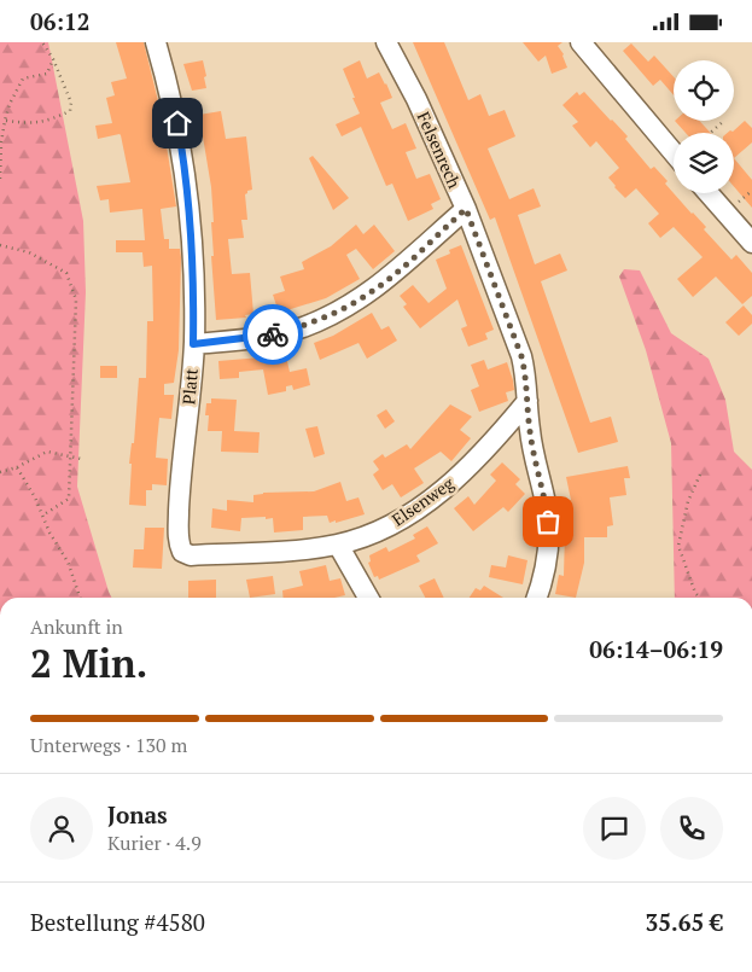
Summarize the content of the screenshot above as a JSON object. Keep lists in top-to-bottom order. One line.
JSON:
{"streets":{"street":["Felsenrech","Platt","Elsenweg"]},"crossings":[["Felsenrech","Elsenweg"],["Platt","Elsenweg"]],"page":{"status":"06:12","heading":["2 Min.","Ankunft in","06:14–06:19"],"panel":["Jonas","Kurier · 4.9","Bestellung #4580","35.65 €"],"bar":"Unterwegs · 130 m"}}
